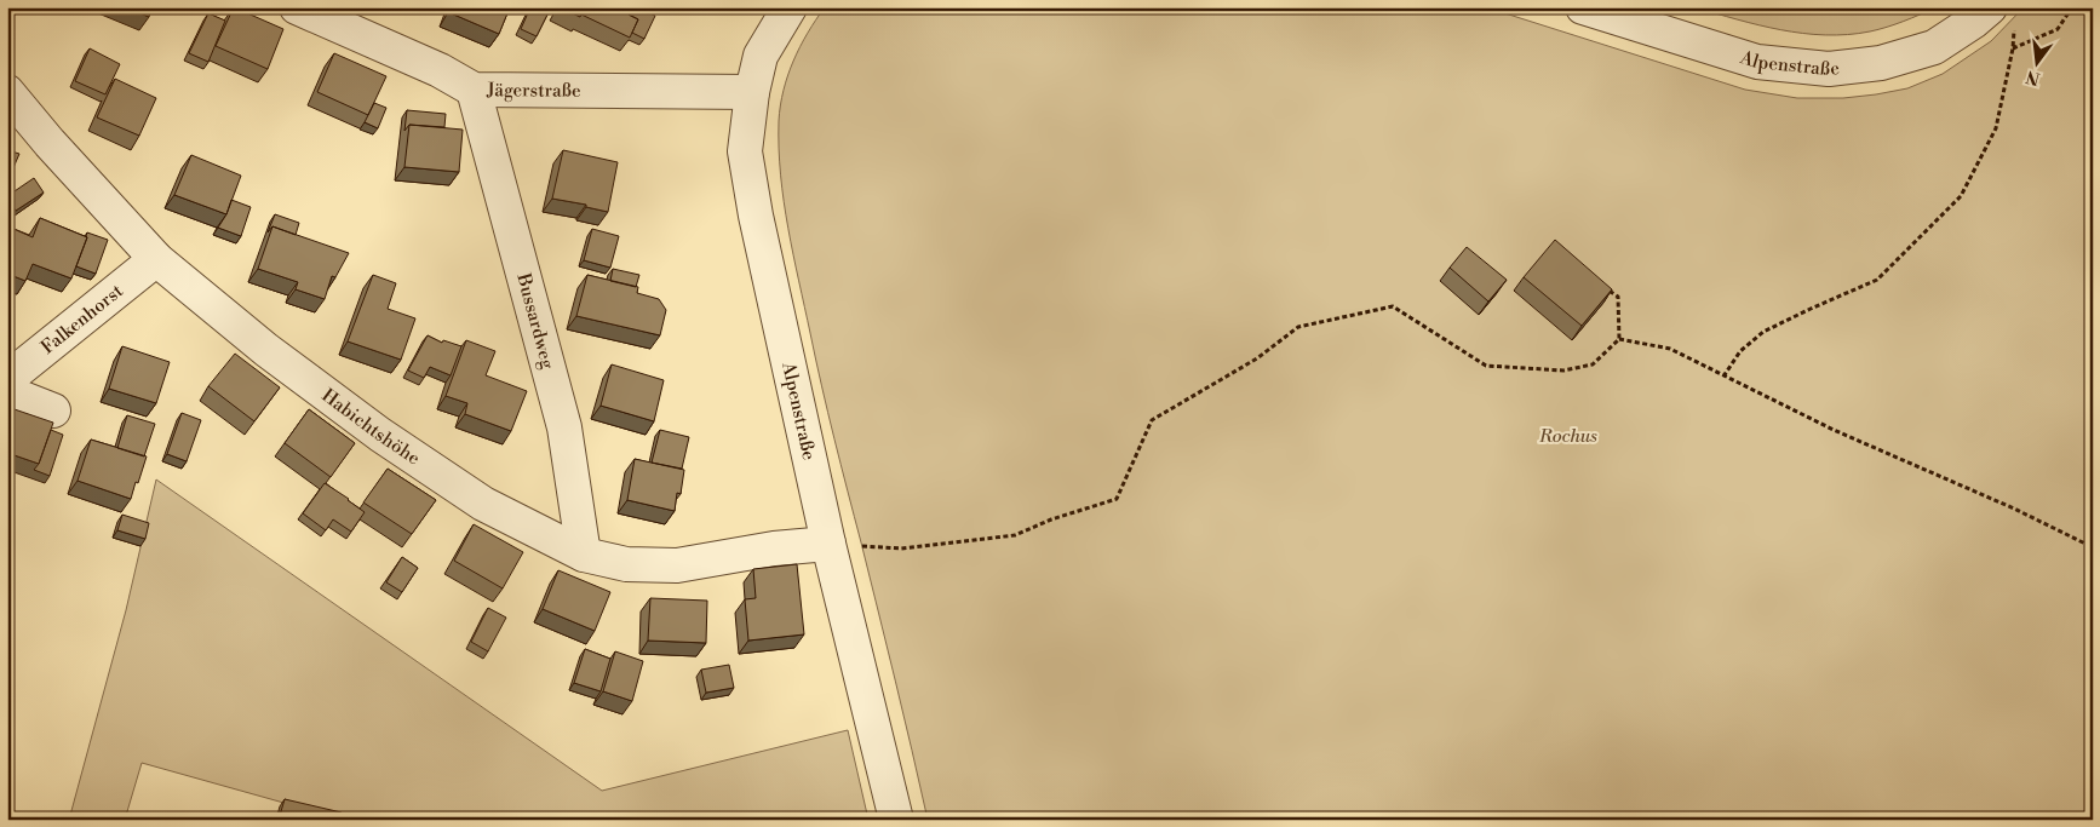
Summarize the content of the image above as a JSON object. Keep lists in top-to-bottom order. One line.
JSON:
{"streets":{"street":["Alpenstraße","Jägerstraße","Falkenhorst","Bussardweg","Habichtshöhe"]},"crossings":[["Alpenstraße","Jägerstraße"],["Alpenstraße","Habichtshöhe"],["Jägerstraße","Bussardweg"],["Falkenhorst","Habichtshöhe"],["Bussardweg","Habichtshöhe"]],"parks":["Rochus"],"north":"bottom"}
